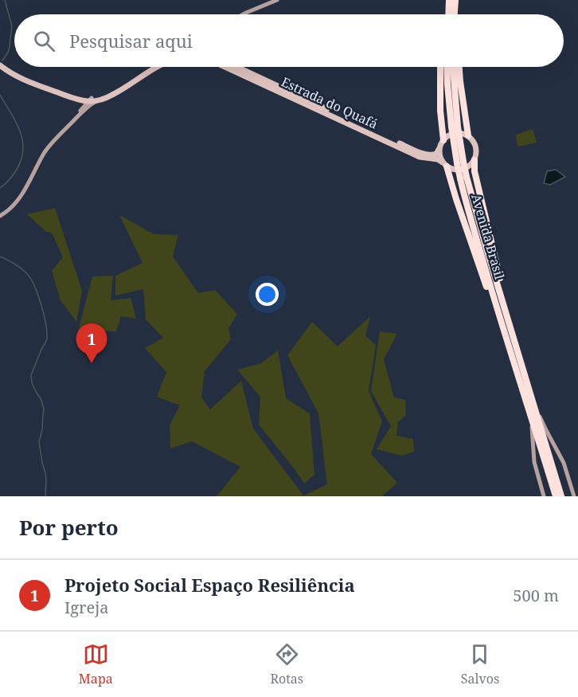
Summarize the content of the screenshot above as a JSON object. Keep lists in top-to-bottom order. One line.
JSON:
{"streets":{"highway":["Avenida Brasil"],"main road":["Estrada do Quafá"]},"page":{"search":"Pesquisar aqui","pins":"1","heading":"Por perto","list":[{"mark":"1","name":"Projeto Social Espaço Resiliência","note":"Igreja","value":"500 m"}],"nav":["Mapa","Rotas","Salvos"]}}
